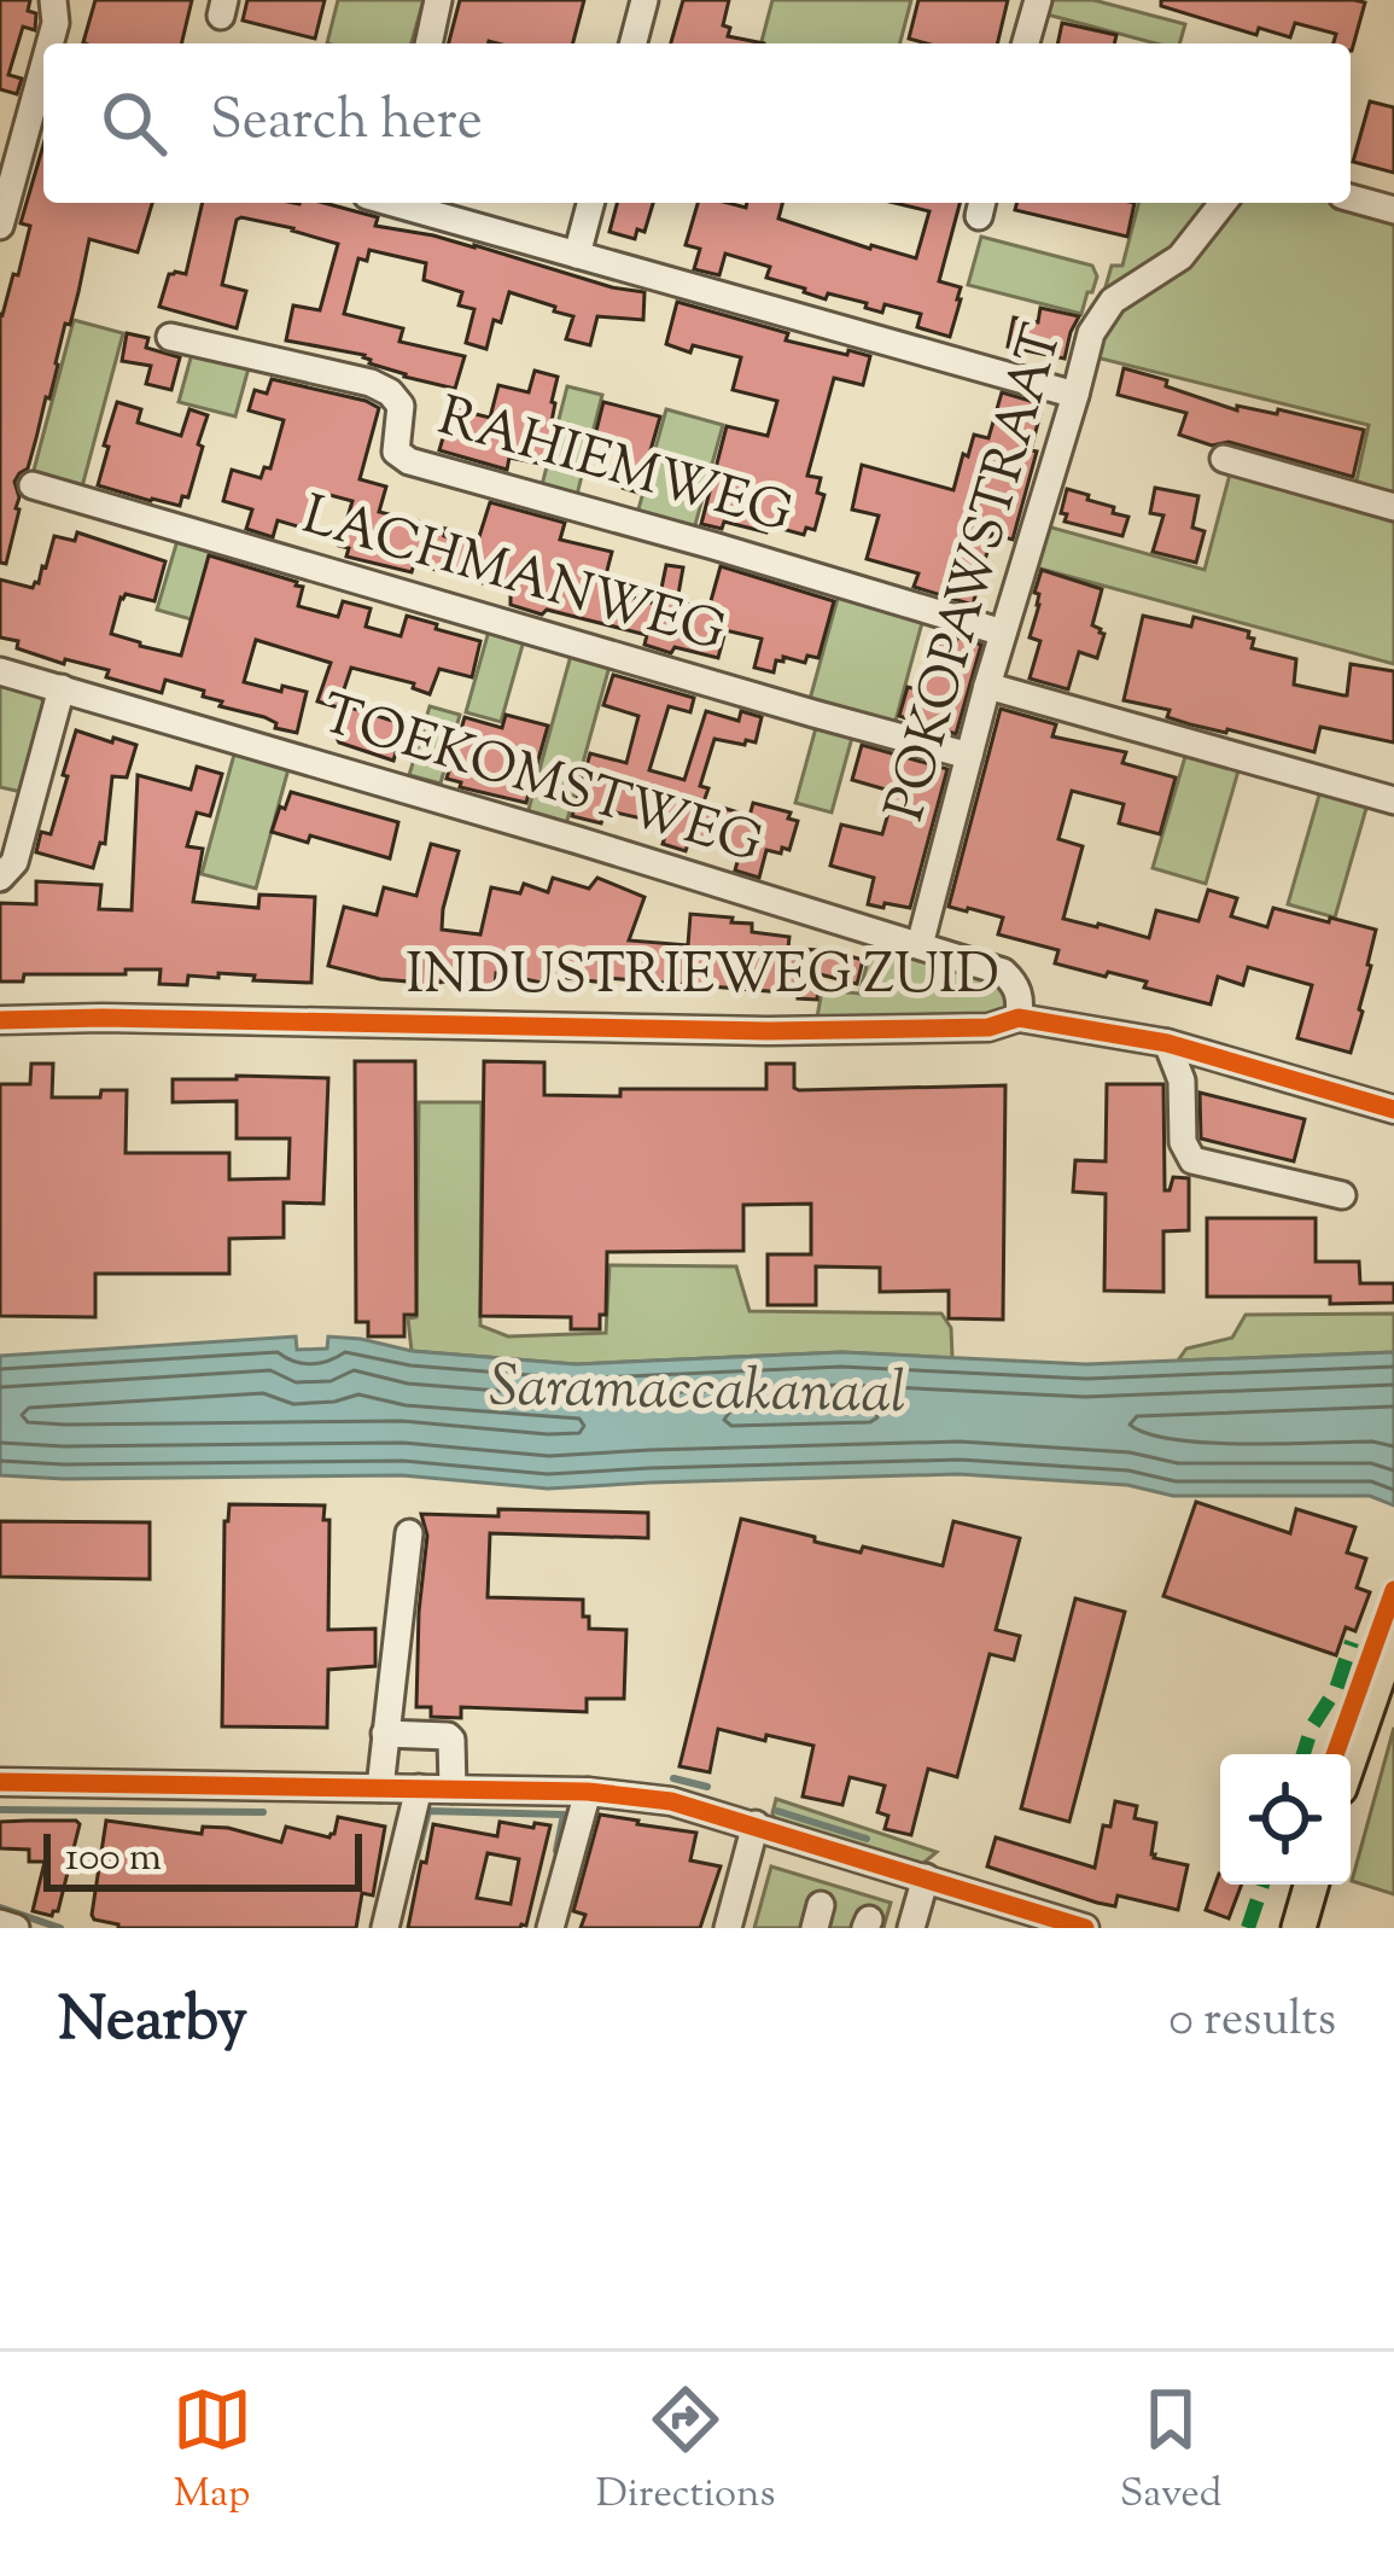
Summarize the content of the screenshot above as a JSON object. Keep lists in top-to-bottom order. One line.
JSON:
{"streets":{"street":["RAHIEMWEG","POKOPAWSTRAAT","LACHMANWEG","TOEKOMSTWEG","INDUSTRIEWEG ZUID"]},"crossings":[["RAHIEMWEG","POKOPAWSTRAAT"],["POKOPAWSTRAAT","LACHMANWEG"],["POKOPAWSTRAAT","TOEKOMSTWEG"],["TOEKOMSTWEG","INDUSTRIEWEG ZUID"]],"water":["Saramaccakanaal"],"scale_bar":"100 m","page":{"search":"Search here","scale":"100 m","heading":["Nearby","0 results"],"nav":["Map","Directions","Saved"]}}
